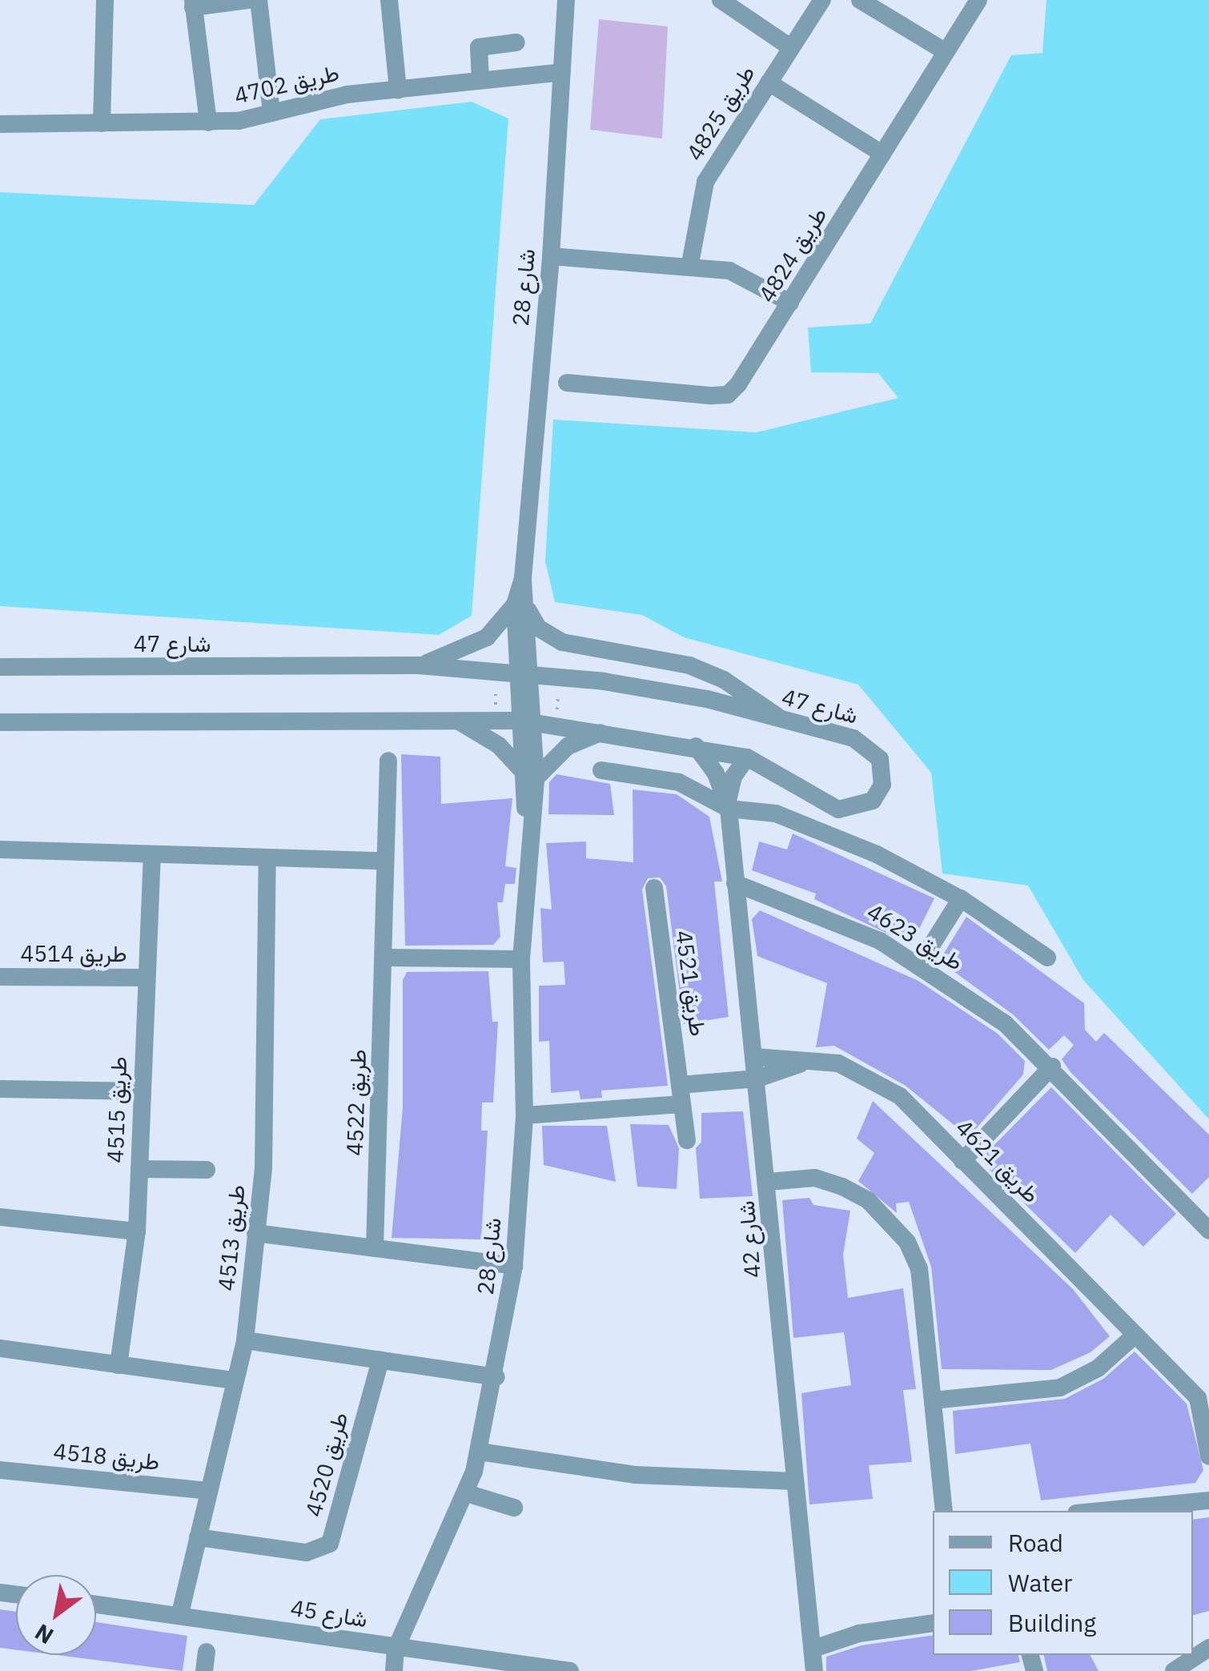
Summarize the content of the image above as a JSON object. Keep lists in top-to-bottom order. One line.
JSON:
{"streets":{"street":["طريق 4702","طريق 4825","طريق 4824","شارع 28","شارع 47","طريق 4623","طريق 4514","طريق 4521","طريق 4522","طريق 4515","طريق 4621","طريق 4513","شارع 42","طريق 4518","طريق 4520","شارع 45"]},"crossings":[["طريق 4702","شارع 28"],["شارع 28","شارع 47"],["شارع 28","شارع 45"],["شارع 47","شارع 42"],["طريق 4623","شارع 42"],["طريق 4514","طريق 4515"],["طريق 4621","شارع 42"],["طريق 4513","طريق 4518"],["طريق 4513","طريق 4520"],["طريق 4513","شارع 45"]],"legend":["Road","Water","Building"],"north":"bottom left"}
